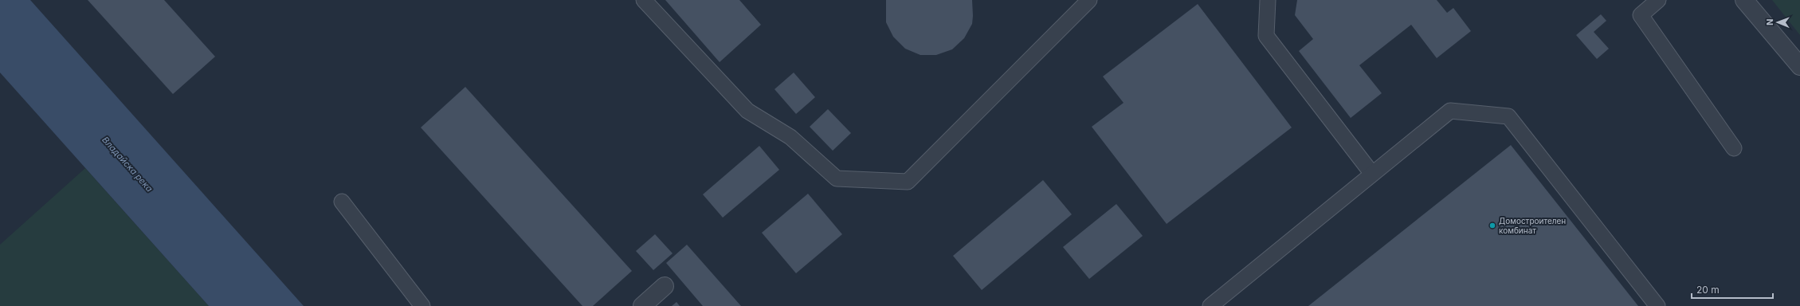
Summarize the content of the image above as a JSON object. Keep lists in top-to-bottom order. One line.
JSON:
{"water":["Владайска река"],"places":["Домостроителен комбинат"],"scale_bar":"20 m","north":"left"}
